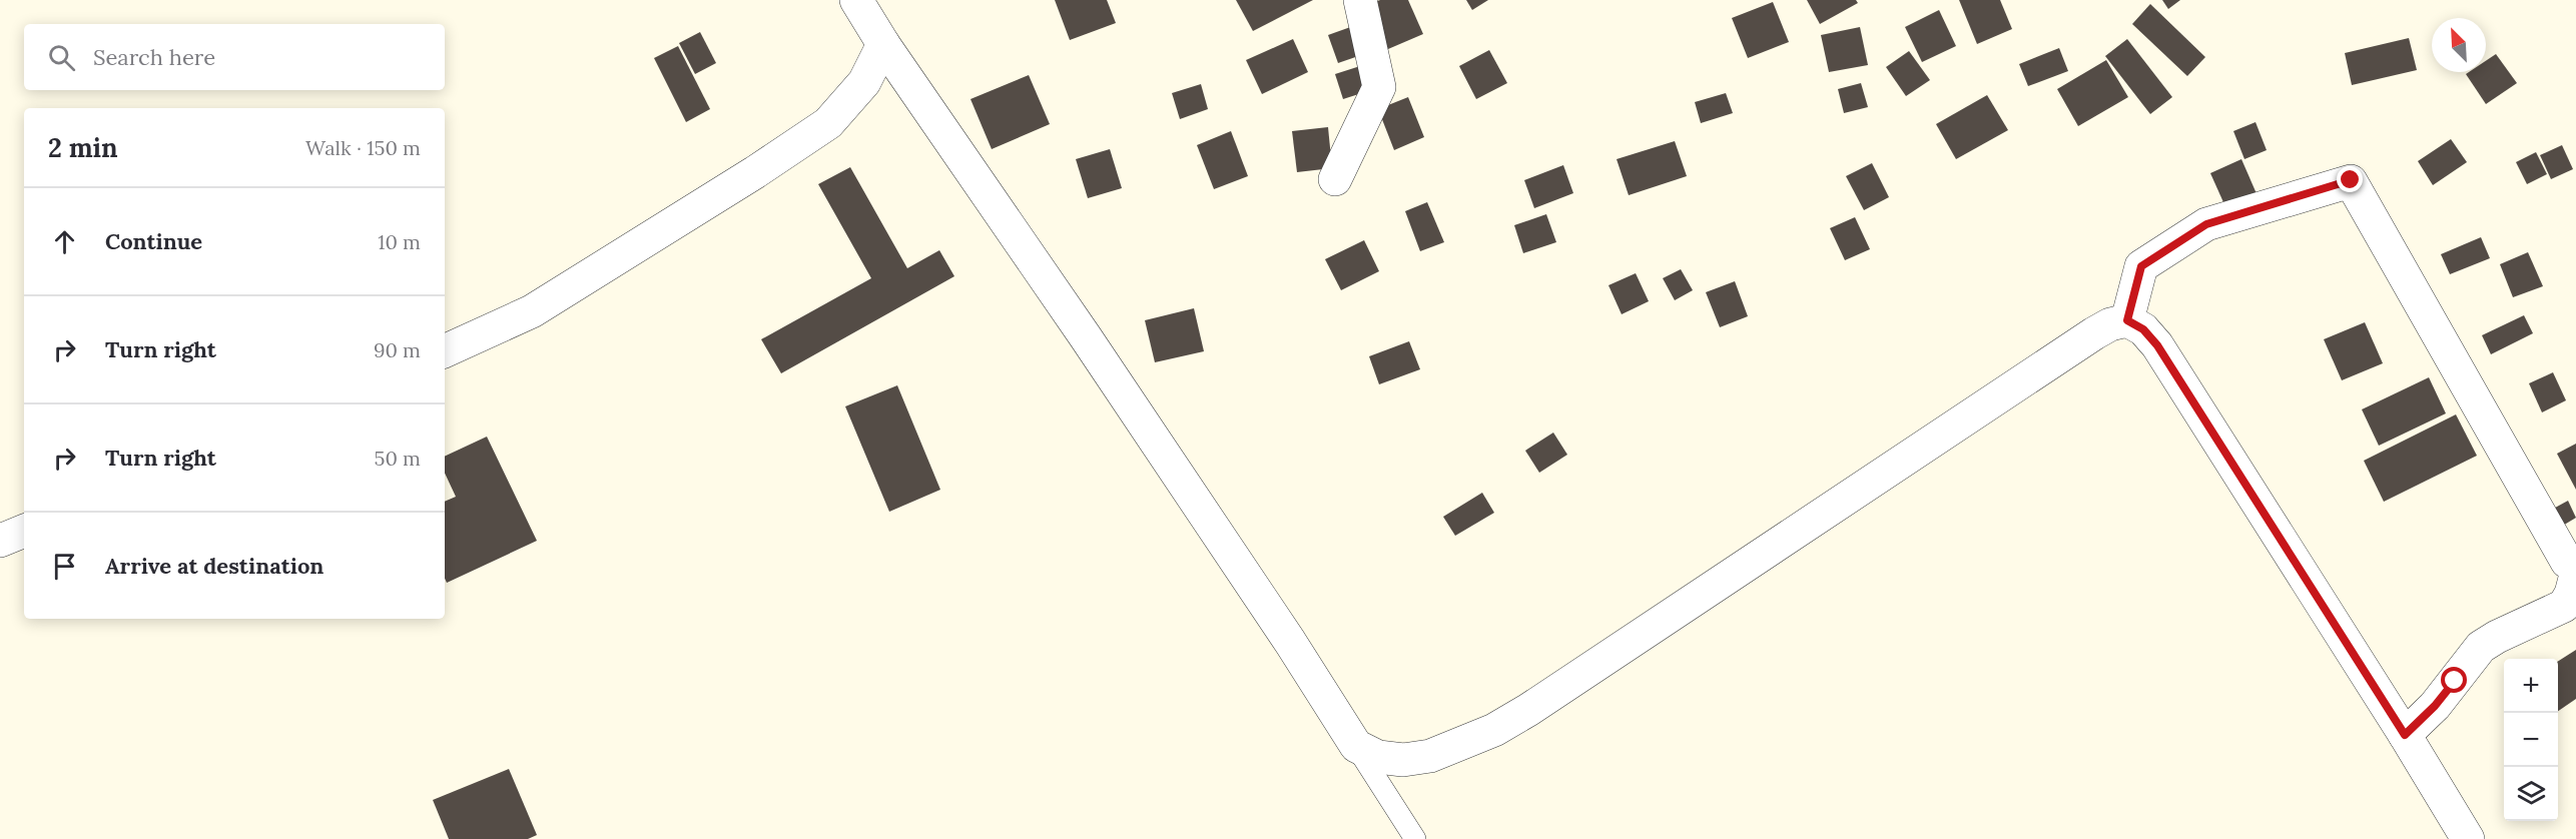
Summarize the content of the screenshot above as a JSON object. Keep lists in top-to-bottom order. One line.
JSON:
{"north":"top left","page":{"search":"Search here","heading":["2 min","Walk · 150 m"],"list":[["Continue","10 m"],["Turn right","90 m"],["Turn right","50 m"],"Arrive at destination"],"map_buttons":["+","−"]}}
